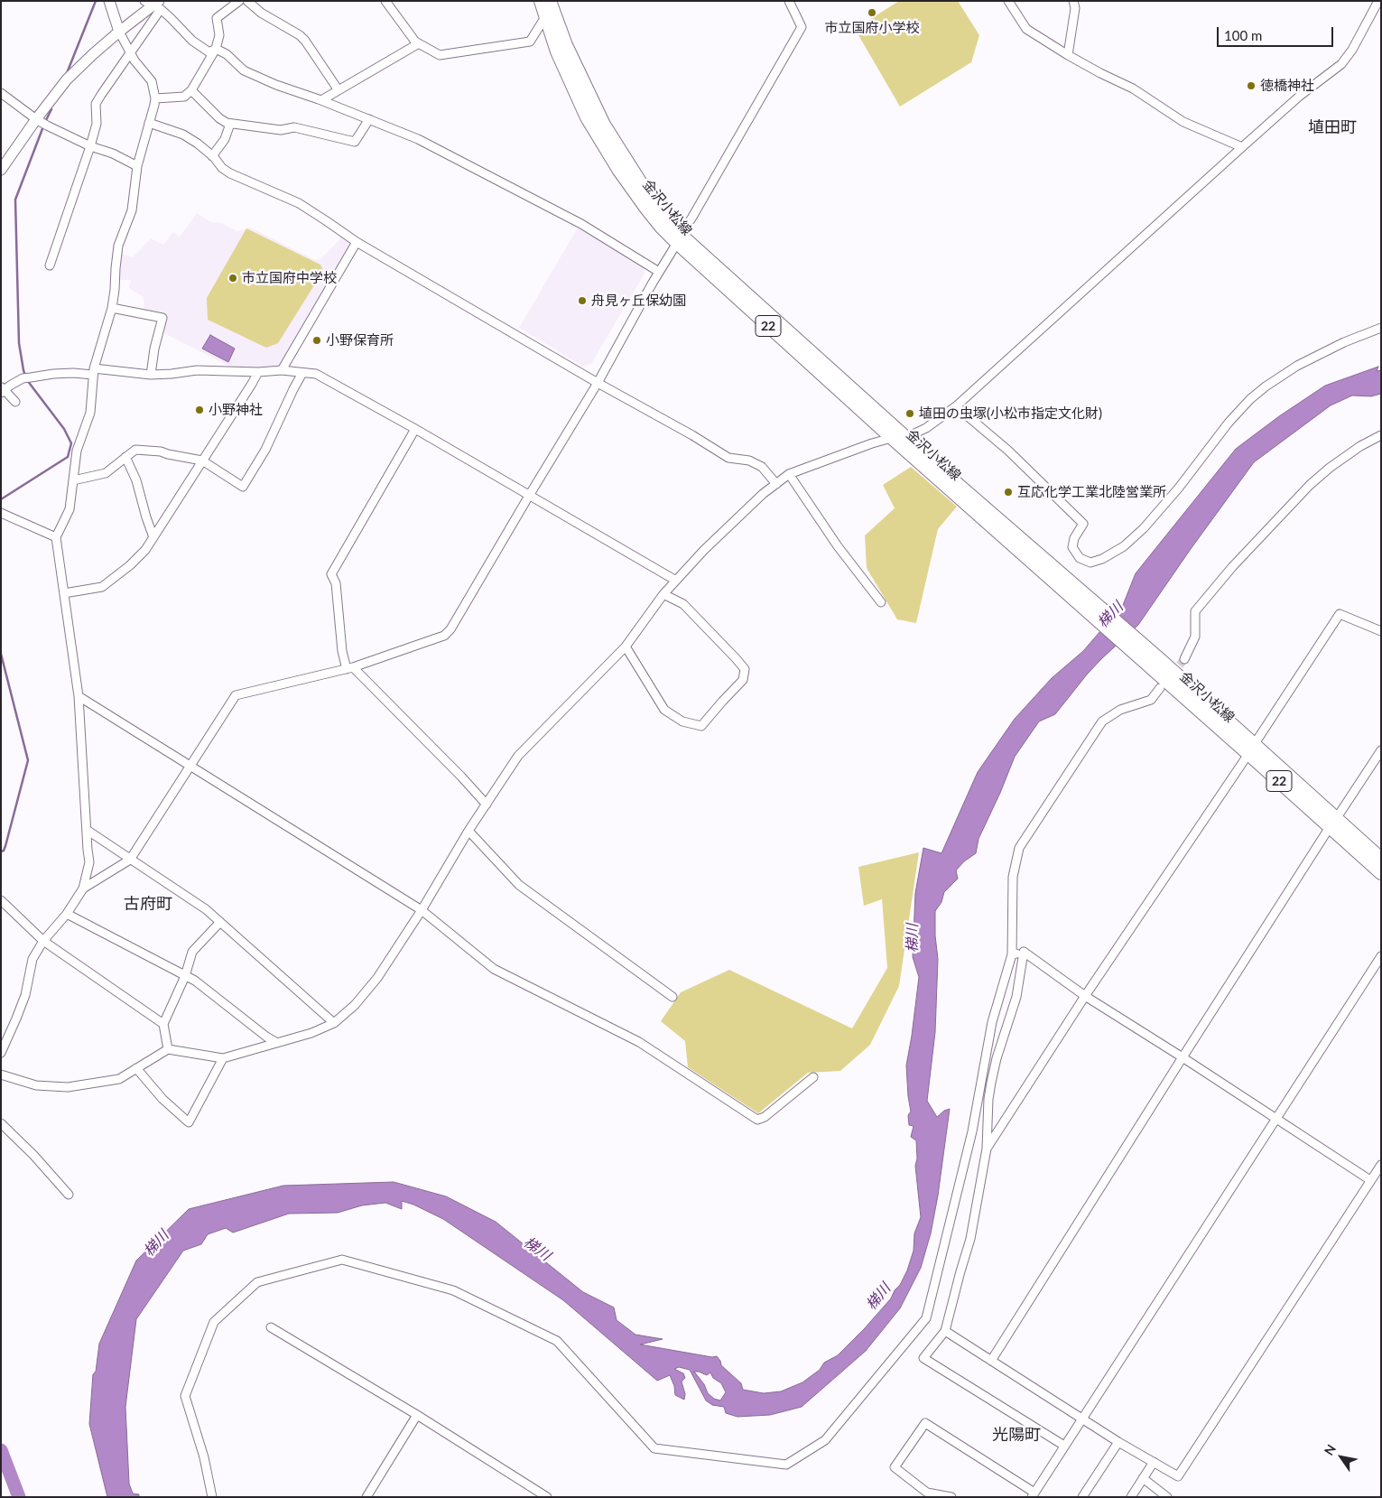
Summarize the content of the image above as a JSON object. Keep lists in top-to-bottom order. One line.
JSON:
{"streets":{"main road":["金沢小松線","22"]},"districts":["埴田町","古府町","光陽町"],"water":["梯川"],"places":["市立国府小学校","徳橋神社","市立国府中学校","舟見ヶ丘保幼園","小野保育所","小野神社","埴田の虫塚(小松市指定文化財)","互応化学工業北陸営業所"],"scale_bar":"100 m","north":"top left"}
